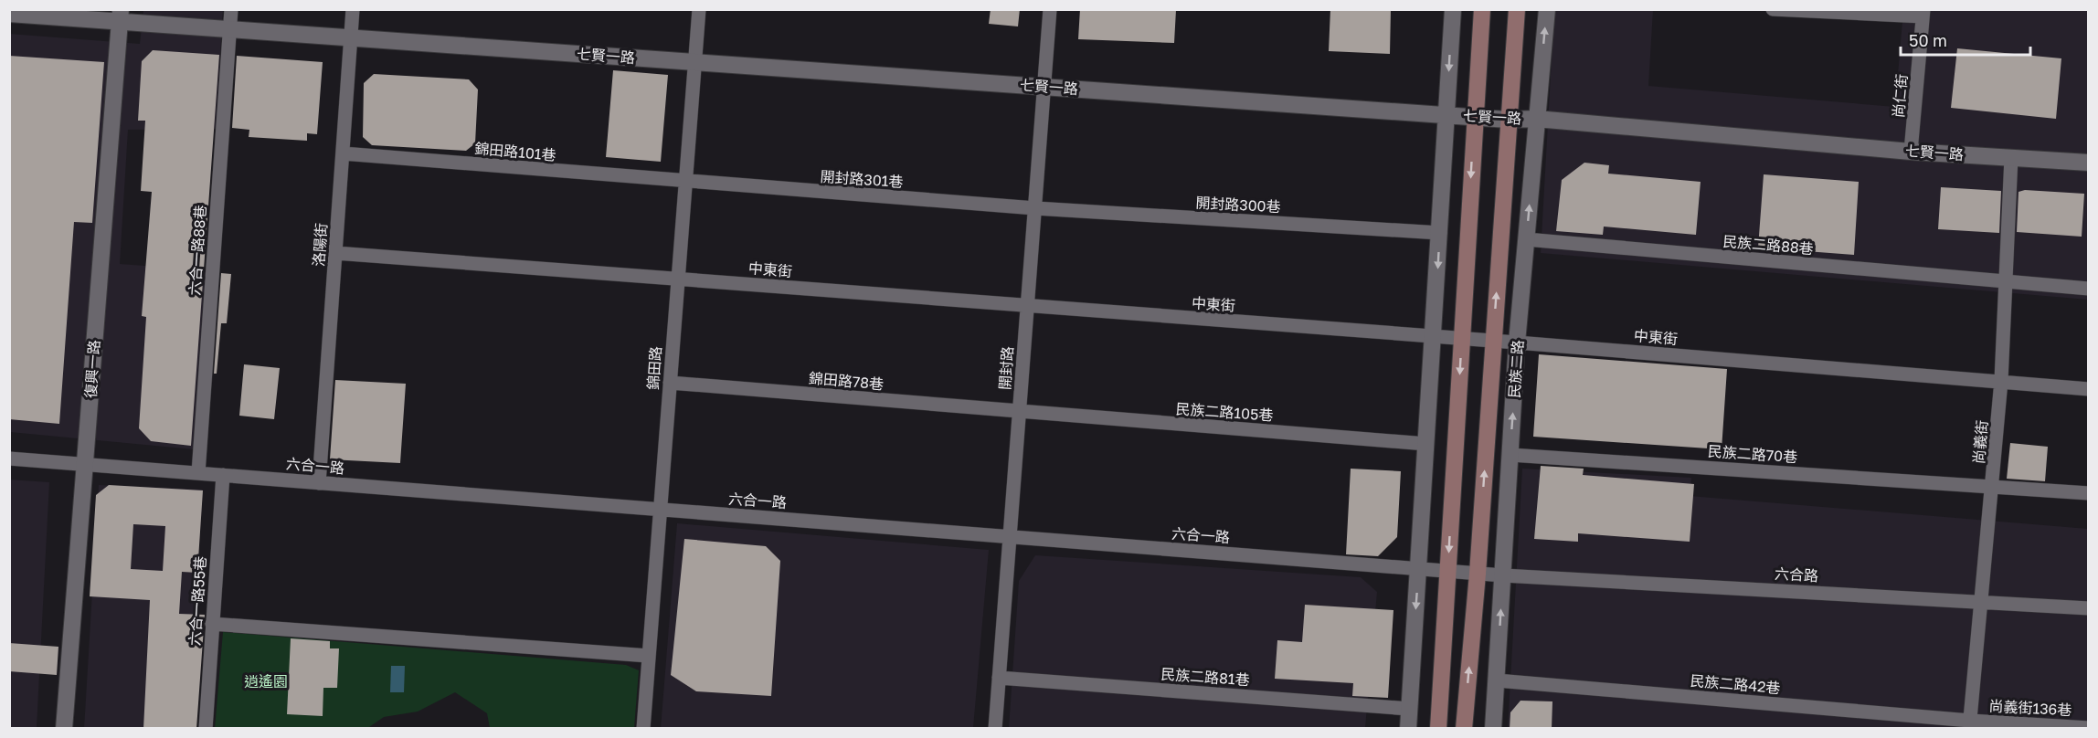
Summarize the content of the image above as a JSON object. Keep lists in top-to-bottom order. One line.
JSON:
{"streets":{"main road":["民族二路"],"street":["七賢一路","尚仁街","錦田路101巷","開封路301巷","開封路300巷","洛陽街","民族二路88巷","六合一路88巷","中東街","錦田路","開封路","復興一路","錦田路78巷","民族二路105巷","尚義街","民族二路70巷","六合一路","六合路","六合一路55巷","民族二路81巷","民族二路42巷","尚義街136巷"]},"crossings":[["七賢一路","尚仁街"],["七賢一路","洛陽街"],["七賢一路","六合一路88巷"],["七賢一路","錦田路"],["七賢一路","開封路"],["七賢一路","復興一路"],["七賢一路","民族二路"],["七賢一路","尚義街"],["錦田路101巷","開封路301巷"],["錦田路101巷","洛陽街"],["錦田路101巷","錦田路"],["開封路301巷","開封路300巷"],["開封路301巷","錦田路"],["開封路301巷","開封路"],["開封路300巷","開封路"],["洛陽街","中東街"],["洛陽街","六合一路"],["民族二路88巷","民族二路"],["民族二路88巷","尚義街"],["六合一路88巷","六合一路"],["中東街","錦田路"],["中東街","開封路"],["中東街","民族二路"],["中東街","尚義街"],["錦田路","錦田路78巷"],["錦田路","六合一路"],["開封路","錦田路78巷"],["開封路","民族二路105巷"],["開封路","六合一路"],["開封路","民族二路81巷"],["復興一路","六合一路"],["民族二路","民族二路70巷"],["民族二路","六合一路"],["民族二路","六合路"],["民族二路","民族二路42巷"],["錦田路78巷","民族二路105巷"],["尚義街","民族二路70巷"],["尚義街","六合路"],["尚義街","民族二路42巷"],["尚義街","尚義街136巷"],["六合一路","六合路"],["六合一路","六合一路55巷"],["民族二路42巷","尚義街136巷"]],"parks":["逍遙園"],"scale_bar":"50 m"}
